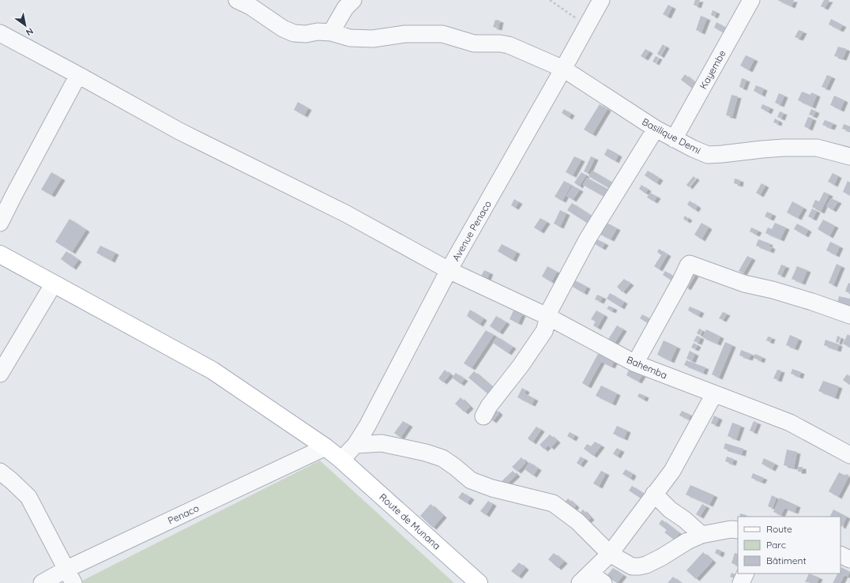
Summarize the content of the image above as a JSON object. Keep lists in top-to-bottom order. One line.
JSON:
{"streets":{"main road":["Route de Munana"],"street":["Kayembe","Basilique Demi","Avenue Penaco","Bahemba","Penaco"]},"crossings":[["Kayembe","Basilique Demi"],["Basilique Demi","Avenue Penaco"],["Avenue Penaco","Bahemba"],["Avenue Penaco","Route de Munana"],["Penaco","Route de Munana"]],"legend":["Route","Parc","Bâtiment"],"north":"bottom right"}
